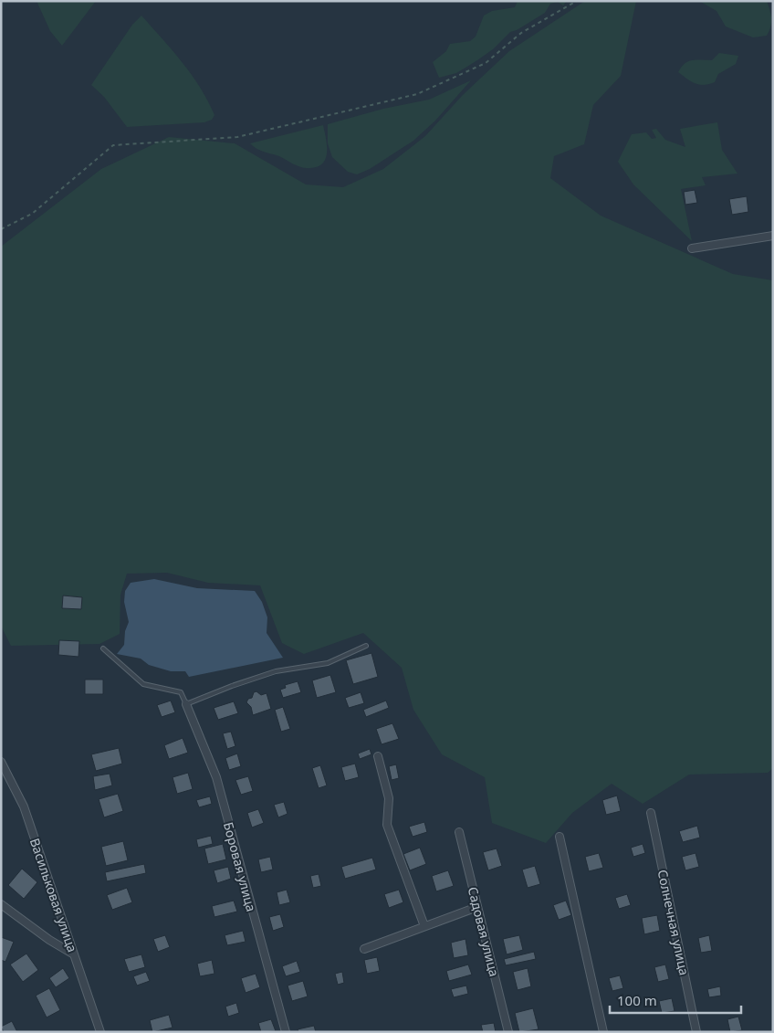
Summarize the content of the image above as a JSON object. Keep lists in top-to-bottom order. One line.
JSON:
{"streets":{"street":["Боровая улица","Васильковая улица","Солнечная улица","Садовая улица"]},"scale_bar":"100 m"}
